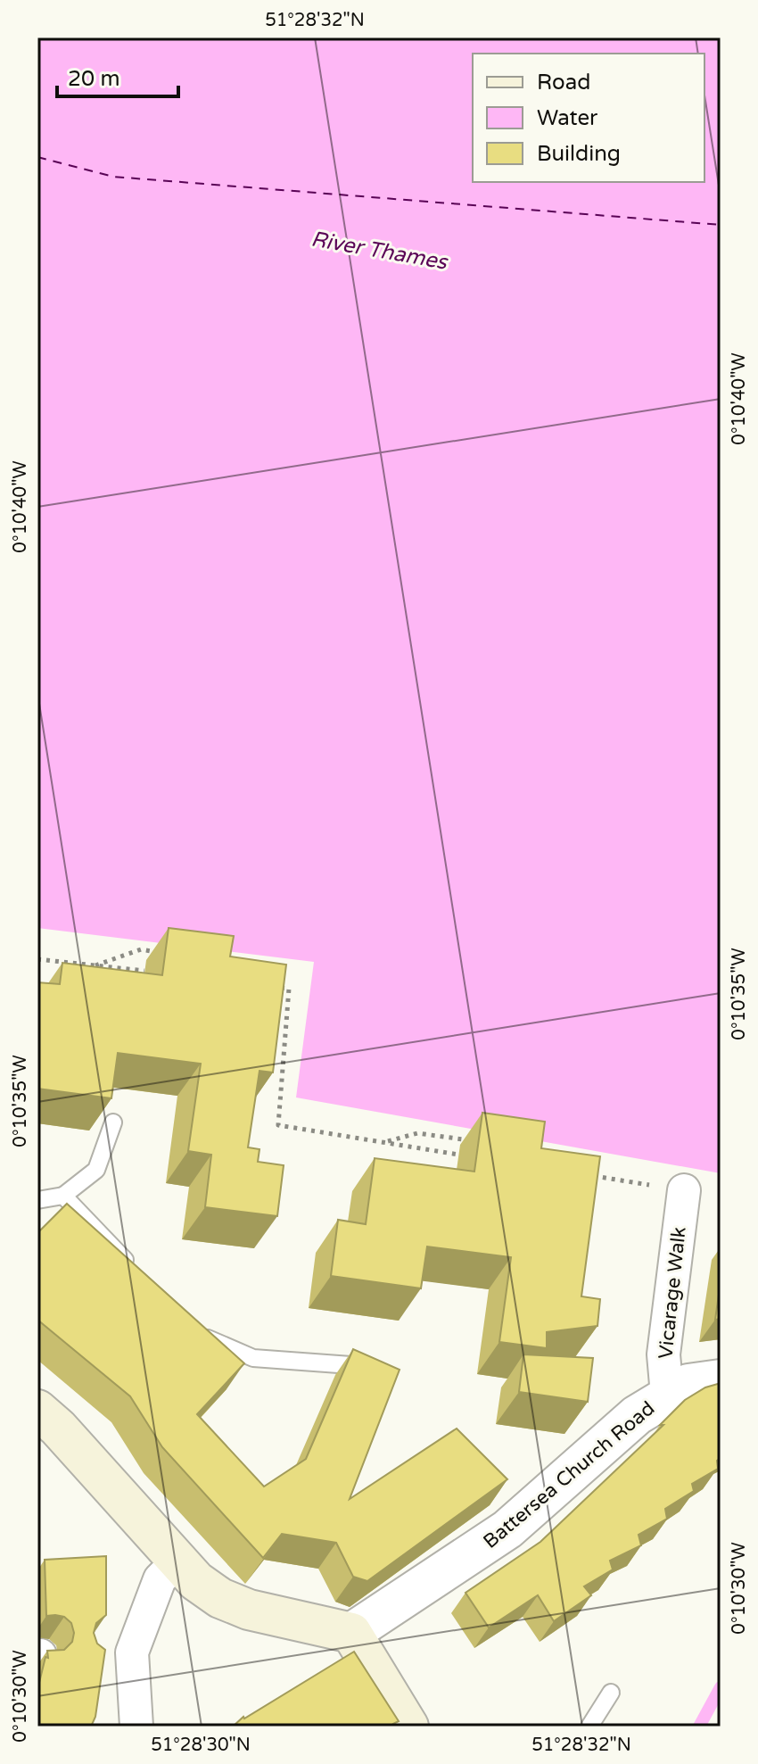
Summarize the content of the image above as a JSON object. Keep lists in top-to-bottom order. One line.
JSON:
{"streets":{"street":["Vicarage Walk","Battersea Church Road"]},"crossings":[["Vicarage Walk","Battersea Church Road"]],"water":["River Thames"],"legend":["Road","Water","Building"],"scale_bar":"20 m","coordinates":["51°28'32\"N","0°10'40\"W","0°10'35\"W","0°10'30\"W","51°28'30\"N"]}
